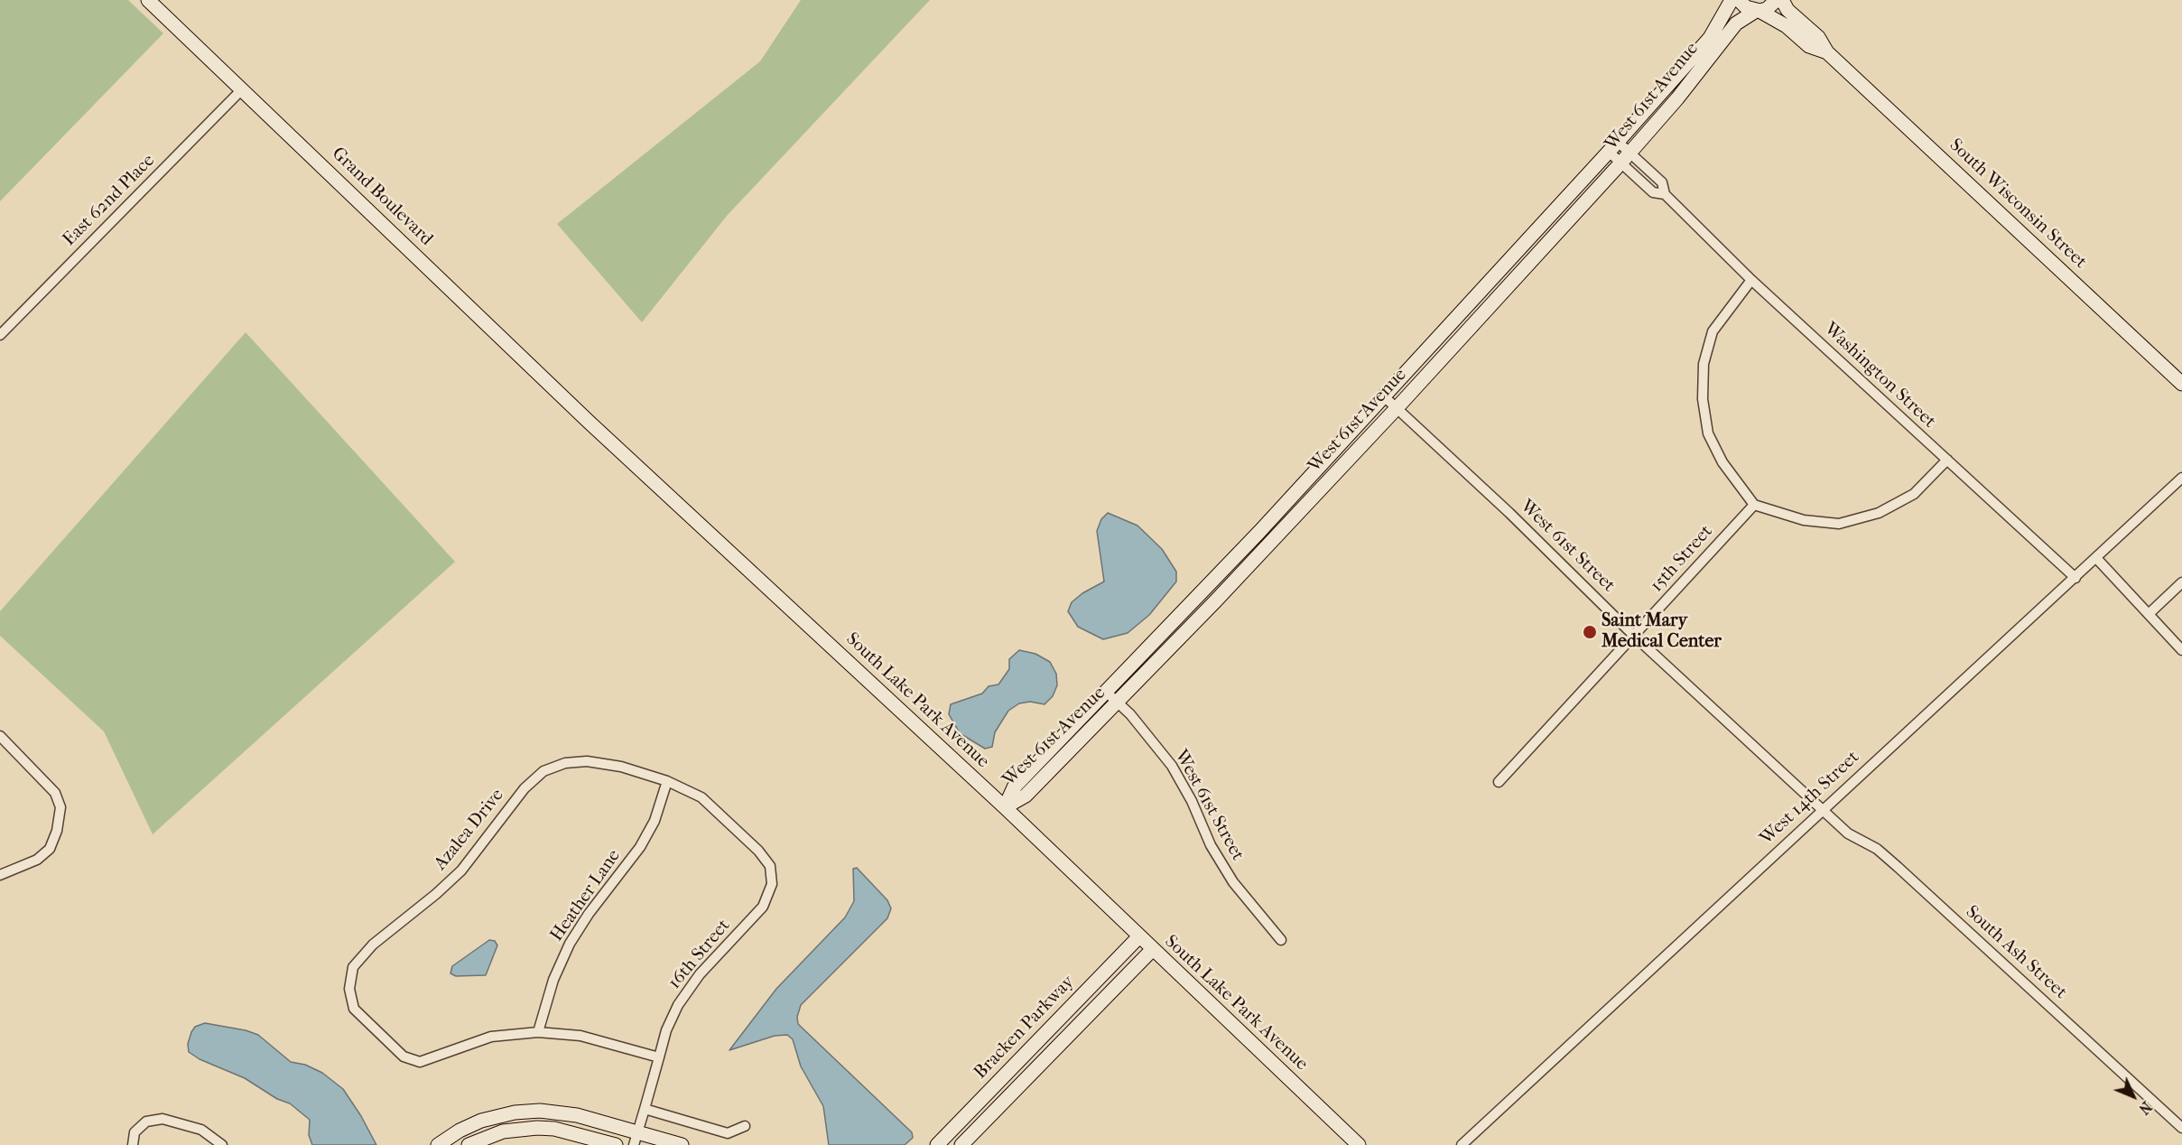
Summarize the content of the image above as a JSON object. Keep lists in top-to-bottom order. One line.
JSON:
{"streets":{"main road":["West 61st Avenue","Grand Boulevard","South Wisconsin Street","South Lake Park Avenue","Bracken Parkway"],"street":["East 62nd Place","Washington Street","West 61st Street","15th Street","West 14th Street","Azalea Drive","Heather Lane","South Ash Street","16th Street"]},"crossings":[["West 61st Avenue","South Wisconsin Street"],["West 61st Avenue","Washington Street"],["West 61st Avenue","West 61st Street"],["West 61st Avenue","South Lake Park Avenue"],["Grand Boulevard","East 62nd Place"],["Grand Boulevard","South Lake Park Avenue"],["Washington Street","West 14th Street"],["West 61st Street","15th Street"],["West 61st Street","West 14th Street"],["West 61st Street","South Ash Street"],["South Lake Park Avenue","Bracken Parkway"],["West 14th Street","South Ash Street"],["Azalea Drive","Heather Lane"],["Azalea Drive","16th Street"],["Heather Lane","16th Street"]],"places":["Saint Mary Medical Center"],"north":"bottom right"}
